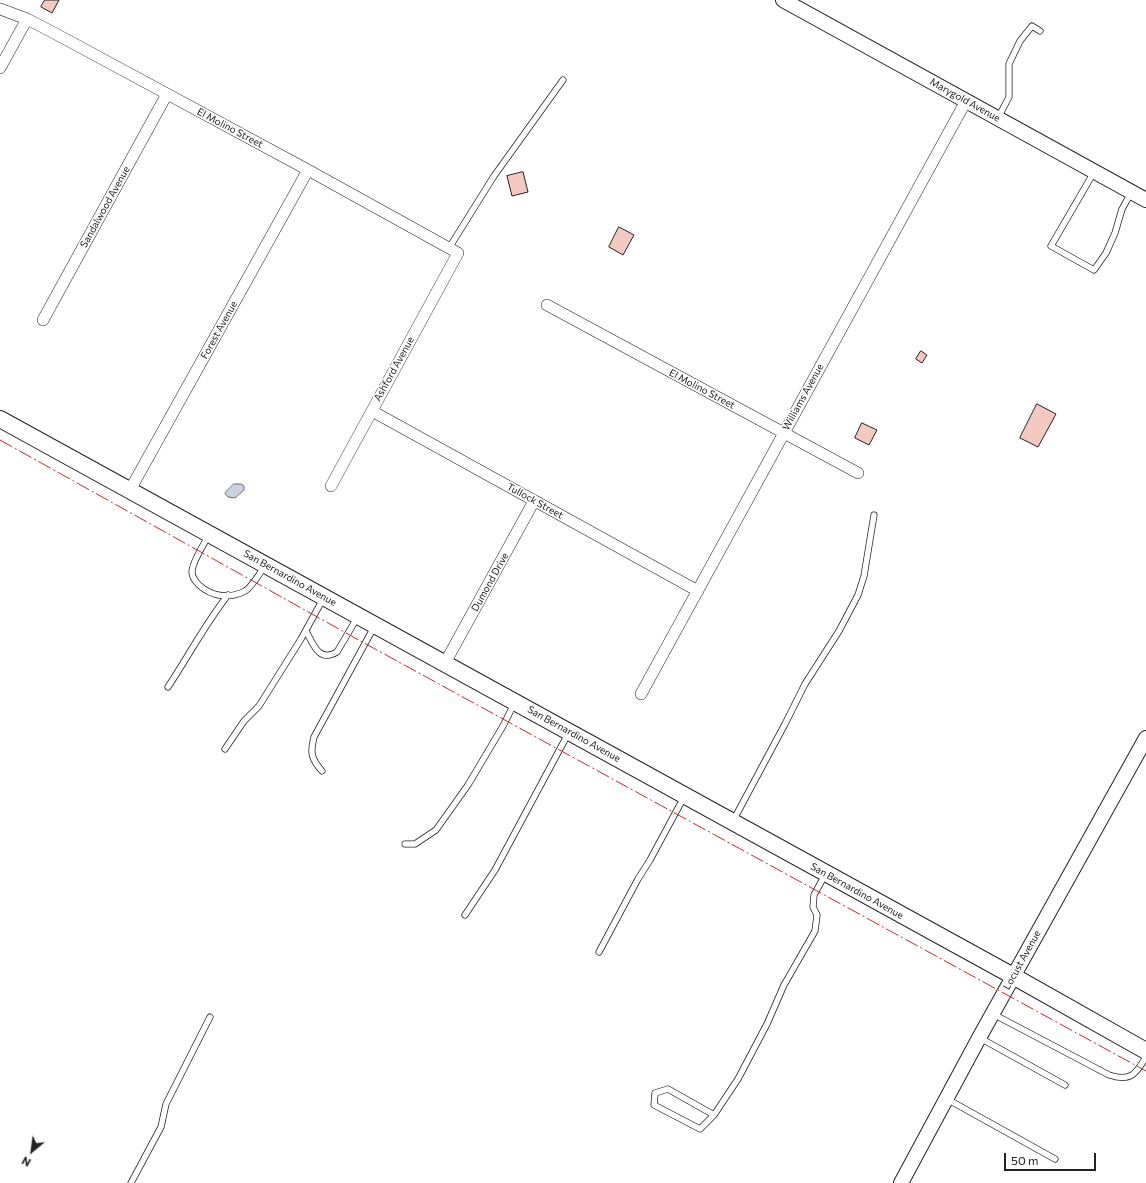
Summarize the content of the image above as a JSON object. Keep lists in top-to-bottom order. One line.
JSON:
{"streets":{"main road":["San Bernardino Avenue"],"street":["Marygold Avenue","El Molino Street","Sandalwood Avenue","Forest Avenue","Ashford Avenue","Williams Avenue","Tullock Street","Dumond Drive","Locust Avenue"]},"crossings":[["Marygold Avenue","Williams Avenue"],["El Molino Street","Sandalwood Avenue"],["El Molino Street","Forest Avenue"],["El Molino Street","Ashford Avenue"],["El Molino Street","Williams Avenue"],["Forest Avenue","San Bernardino Avenue"],["Ashford Avenue","Tullock Street"],["Williams Avenue","Tullock Street"],["Tullock Street","Dumond Drive"],["San Bernardino Avenue","Dumond Drive"],["San Bernardino Avenue","Locust Avenue"]],"scale_bar":"50 m","north":"bottom left"}
